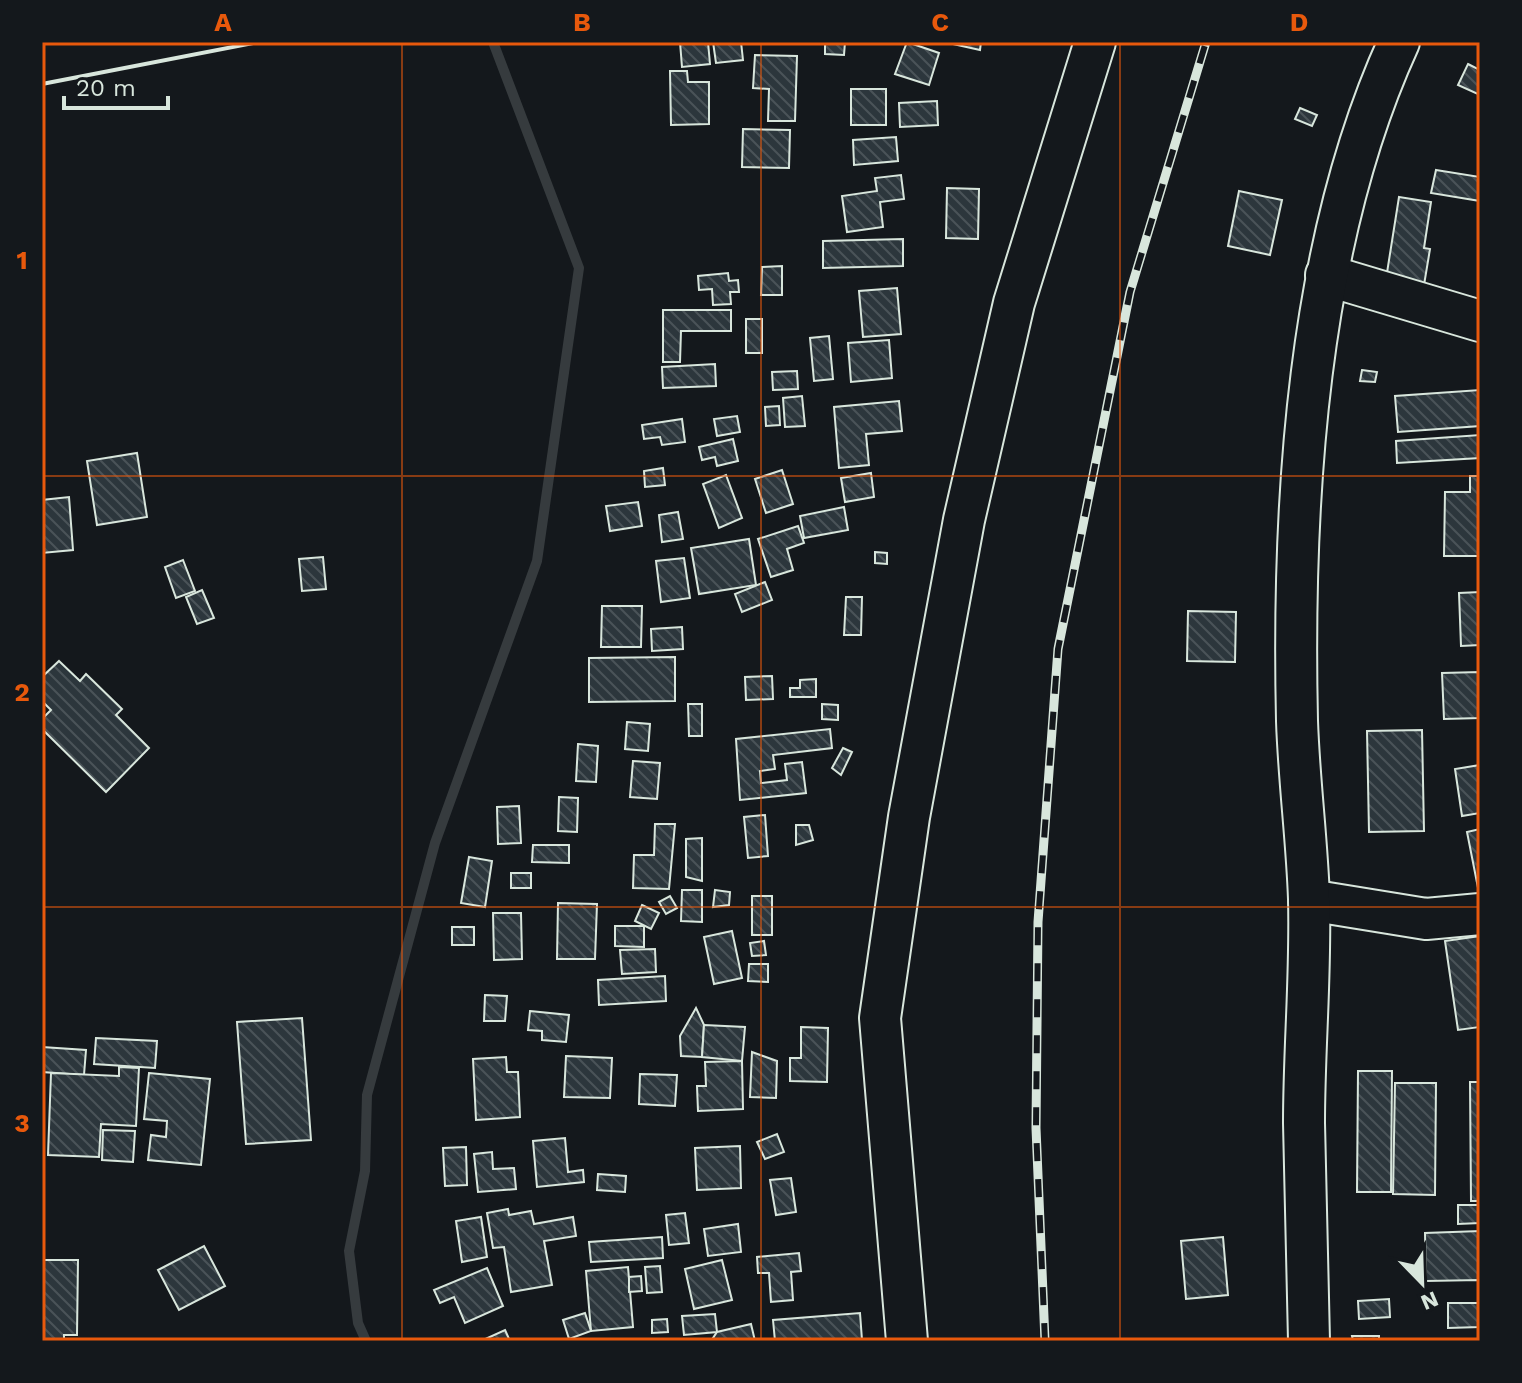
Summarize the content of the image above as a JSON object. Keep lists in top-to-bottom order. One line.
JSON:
{"scale_bar":"20 m","north":"bottom right","grid":{"columns":["A","B","C","D"],"rows":["1","2","3"]}}
